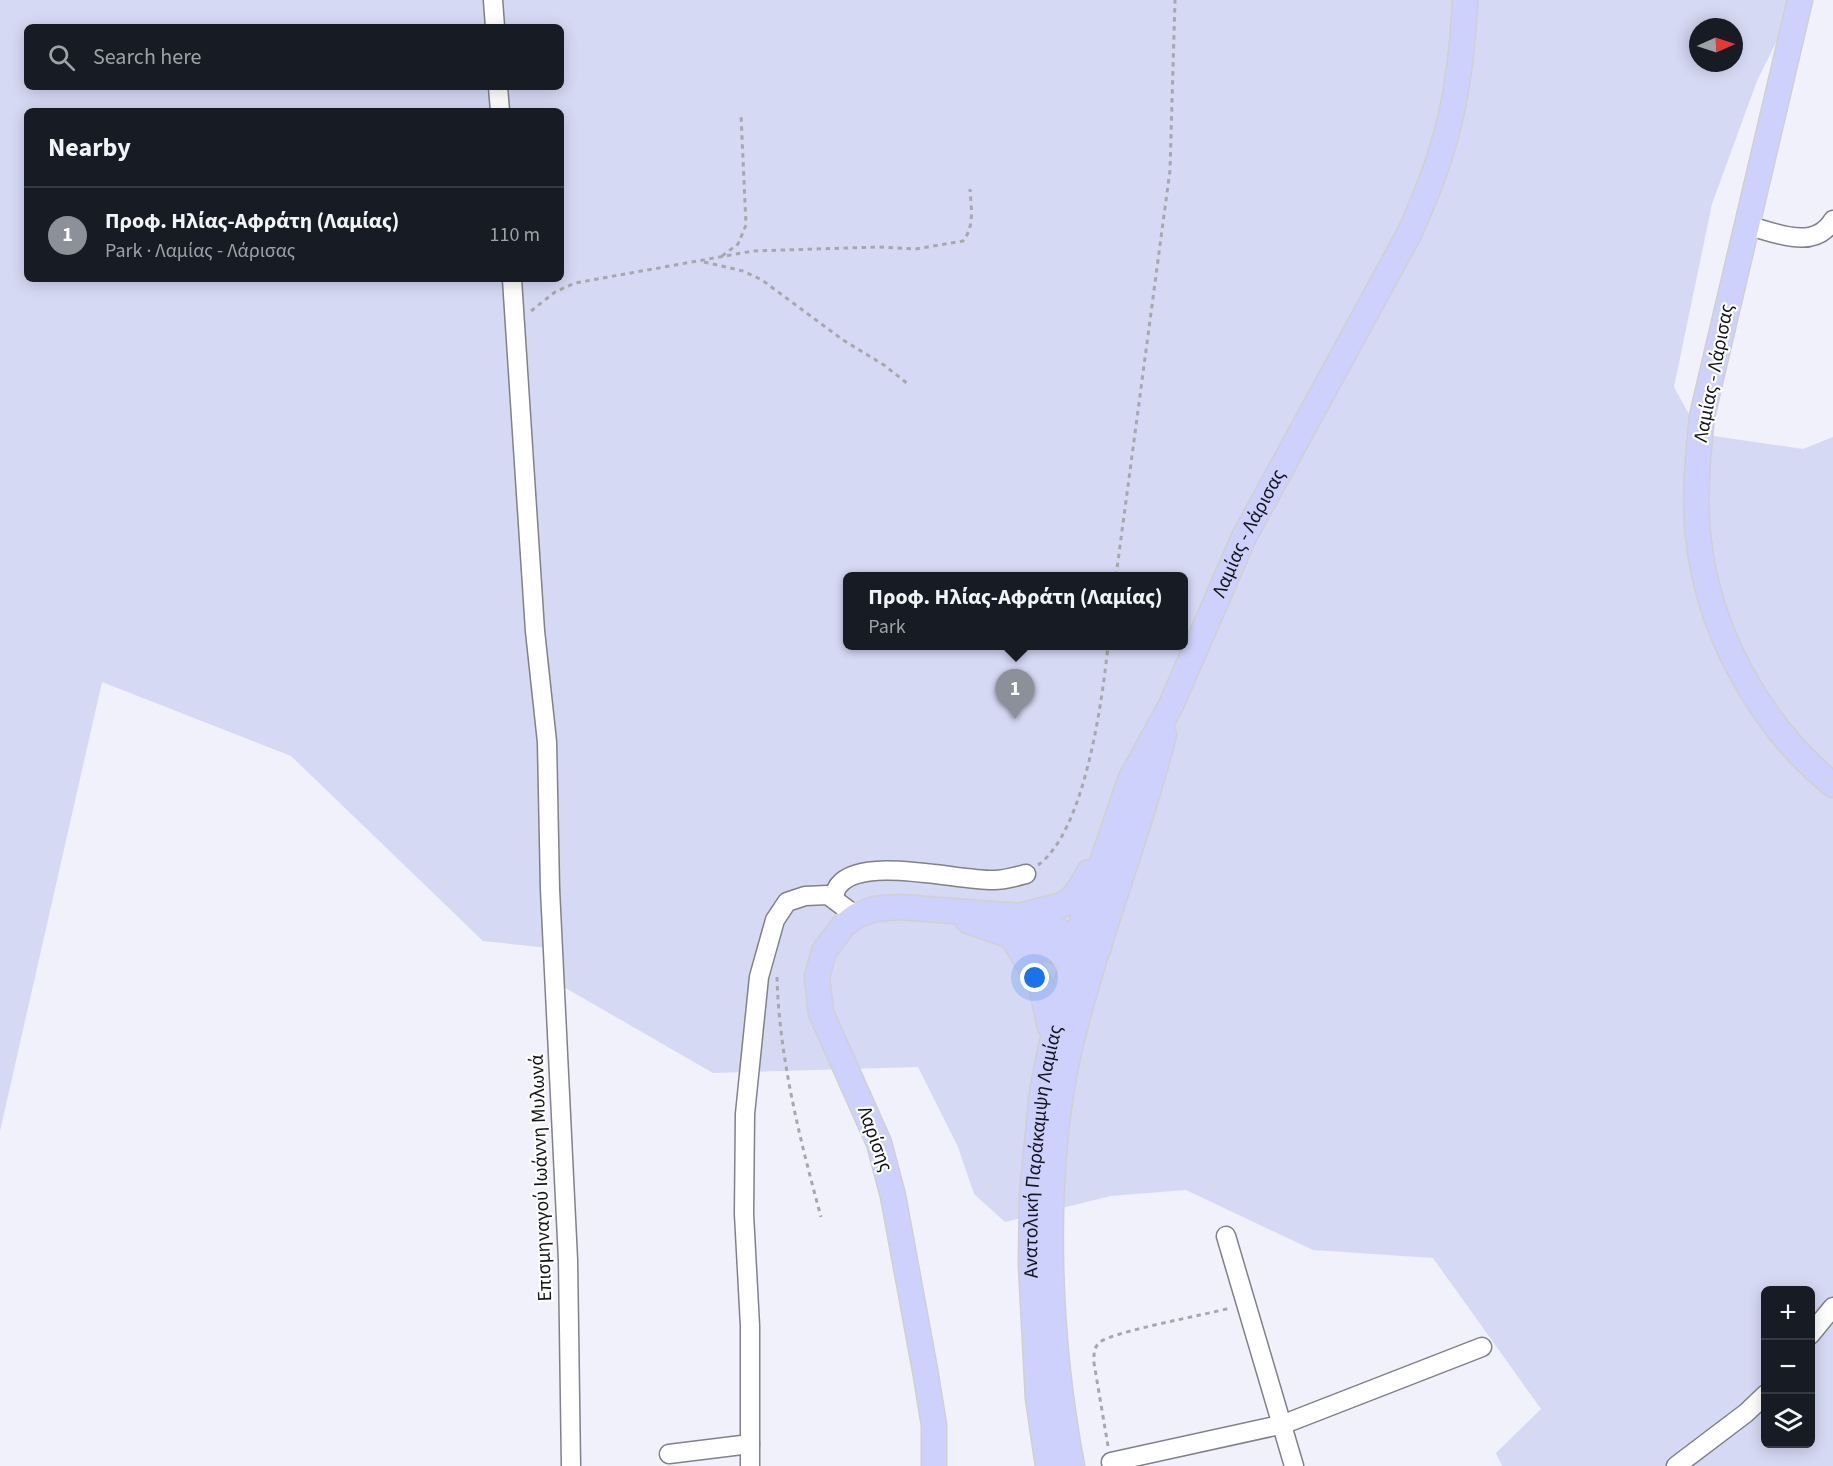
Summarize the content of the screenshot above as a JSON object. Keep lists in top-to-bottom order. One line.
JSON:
{"streets":{"main road":["Λαμίας - Λάρισας","Λαρίσης","Ανατολική Παράκαμψη Λαμίας"],"street":["Επισμηναγού Ιωάννη Μυλωνά"]},"crossings":[["Λαμίας - Λάρισας","Λαρίσης"],["Λαμίας - Λάρισας","Ανατολική Παράκαμψη Λαμίας"],["Λαρίσης","Ανατολική Παράκαμψη Λαμίας"]],"north":"right","page":{"search":"Search here","heading":"Nearby","list":[{"mark":"1","name":"Προφ. Ηλίας-Αφράτη (Λαμίας)","note":"Park · Λαμίας - Λάρισας","value":"110 m"}],"popup":["Προφ. Ηλίας-Αφράτη (Λαμίας)","Park"],"pins":"1","map_buttons":["+","−"]}}
